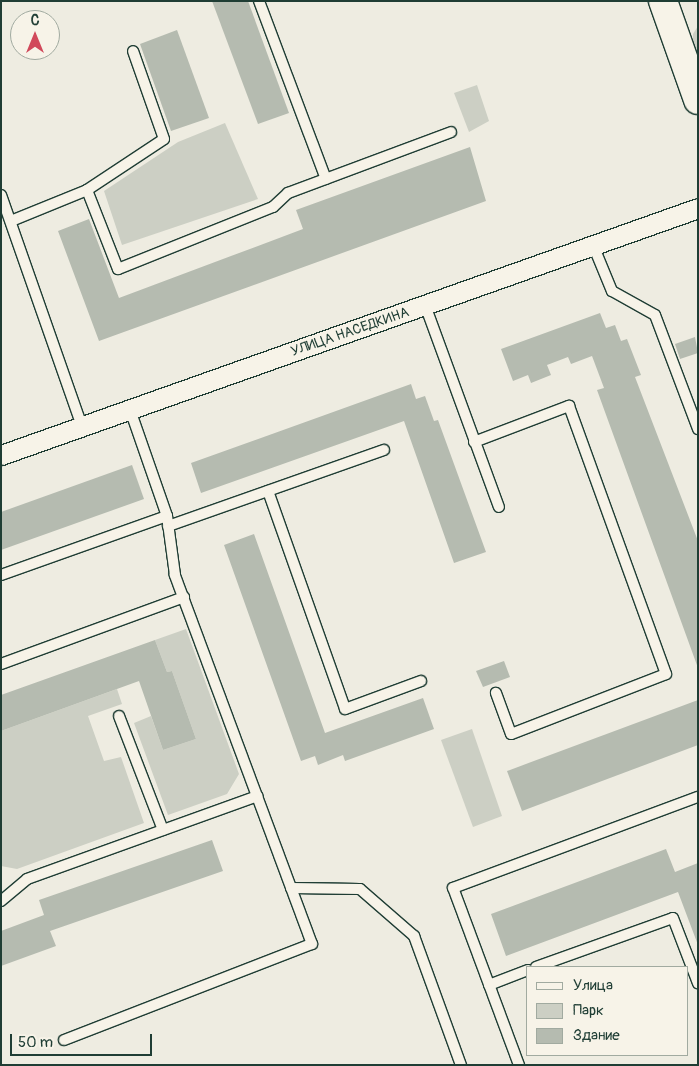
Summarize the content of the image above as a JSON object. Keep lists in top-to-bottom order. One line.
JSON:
{"streets":{"street":["УЛИЦА НАСЕДКИНА"]},"legend":["Улица","Парк","Здание"],"scale_bar":"50 m","north":"top"}
